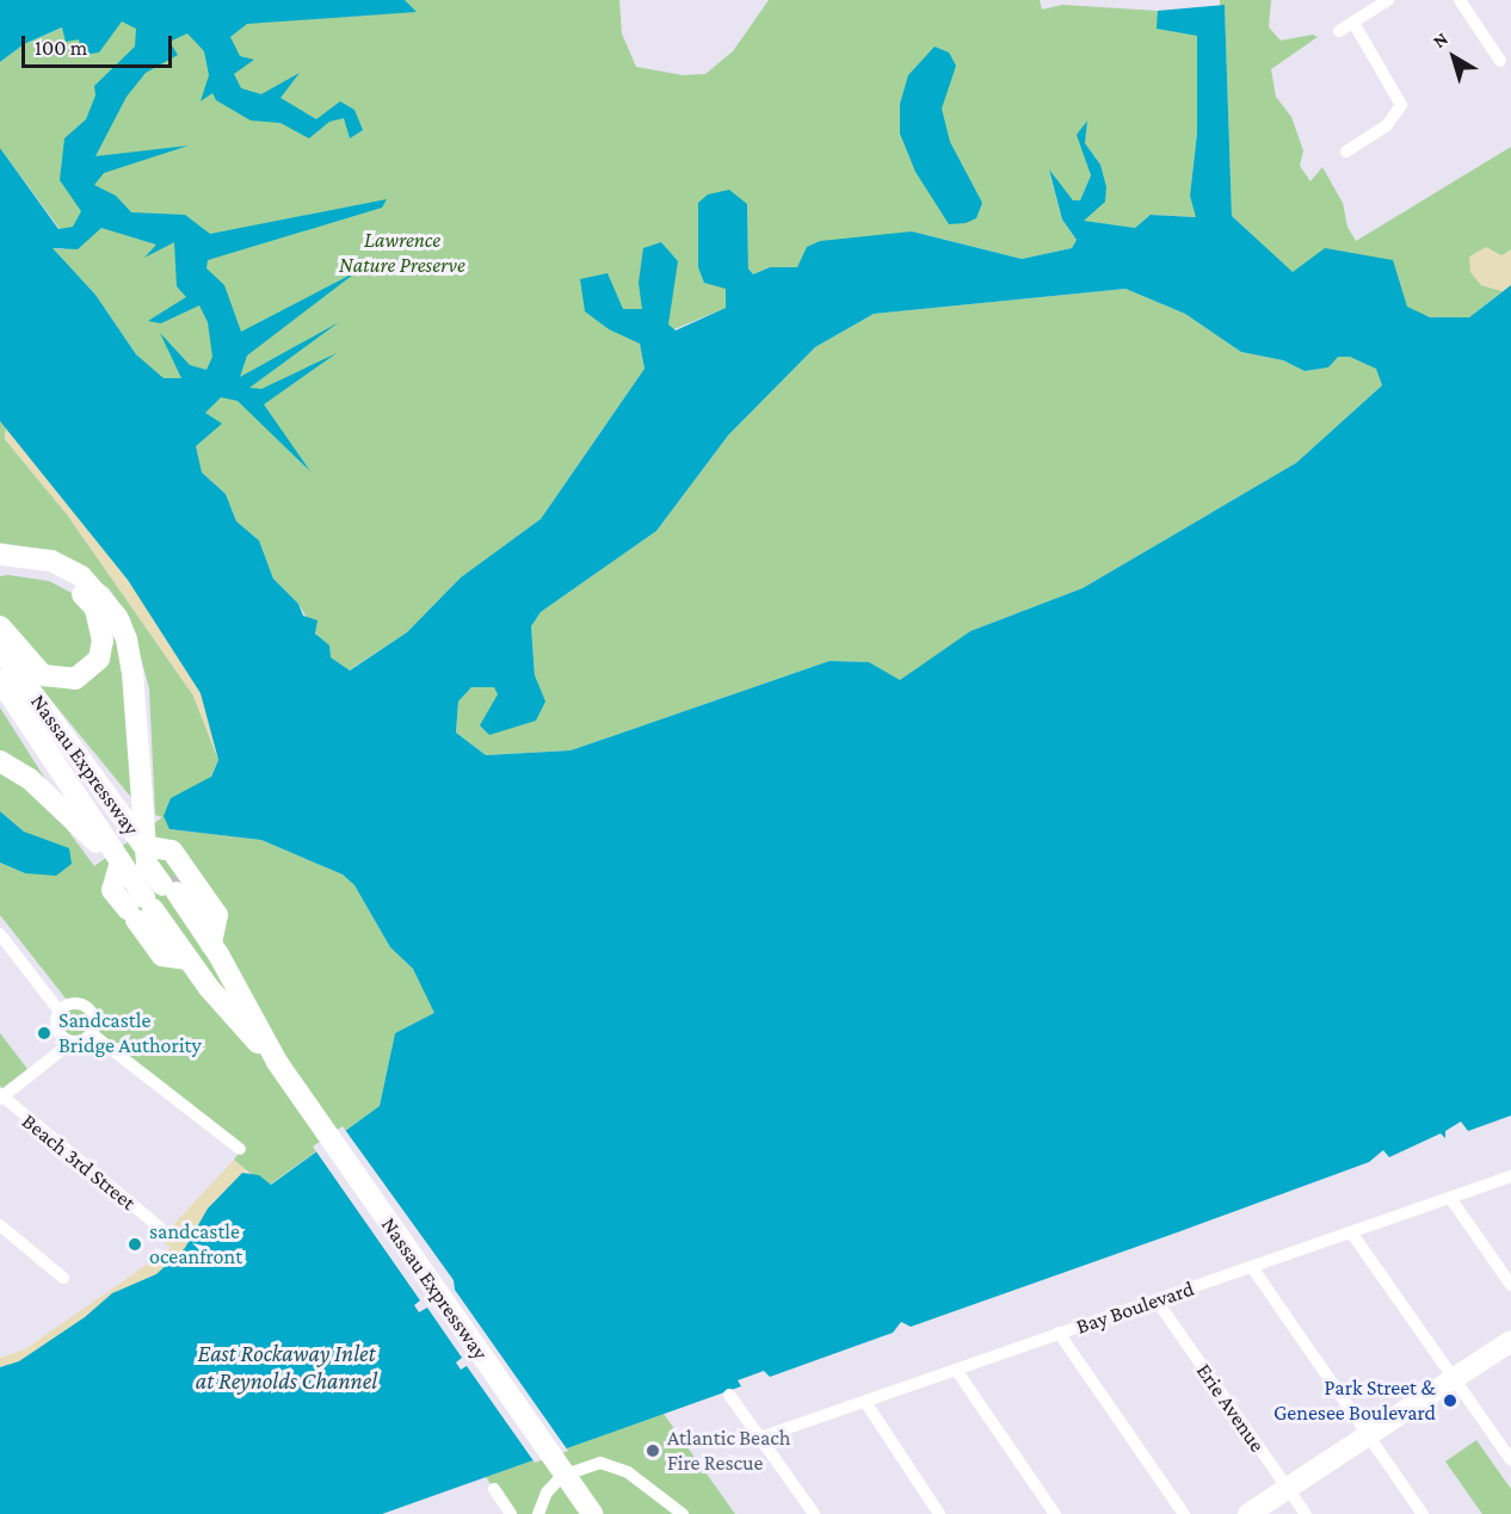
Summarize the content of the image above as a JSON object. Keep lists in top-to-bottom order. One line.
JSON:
{"streets":{"highway":["Nassau Expressway"],"street":["Beach 3rd Street","Bay Boulevard","Erie Avenue"]},"crossings":[["Bay Boulevard","Erie Avenue"]],"water":["East Rockaway Inlet at Reynolds Channel"],"parks":["Lawrence Nature Preserve"],"places":["Sandcastle Bridge Authority","sandcastle oceanfront","Park Street & Genesee Boulevard","Atlantic Beach Fire Rescue"],"scale_bar":"100 m","north":"top left"}
